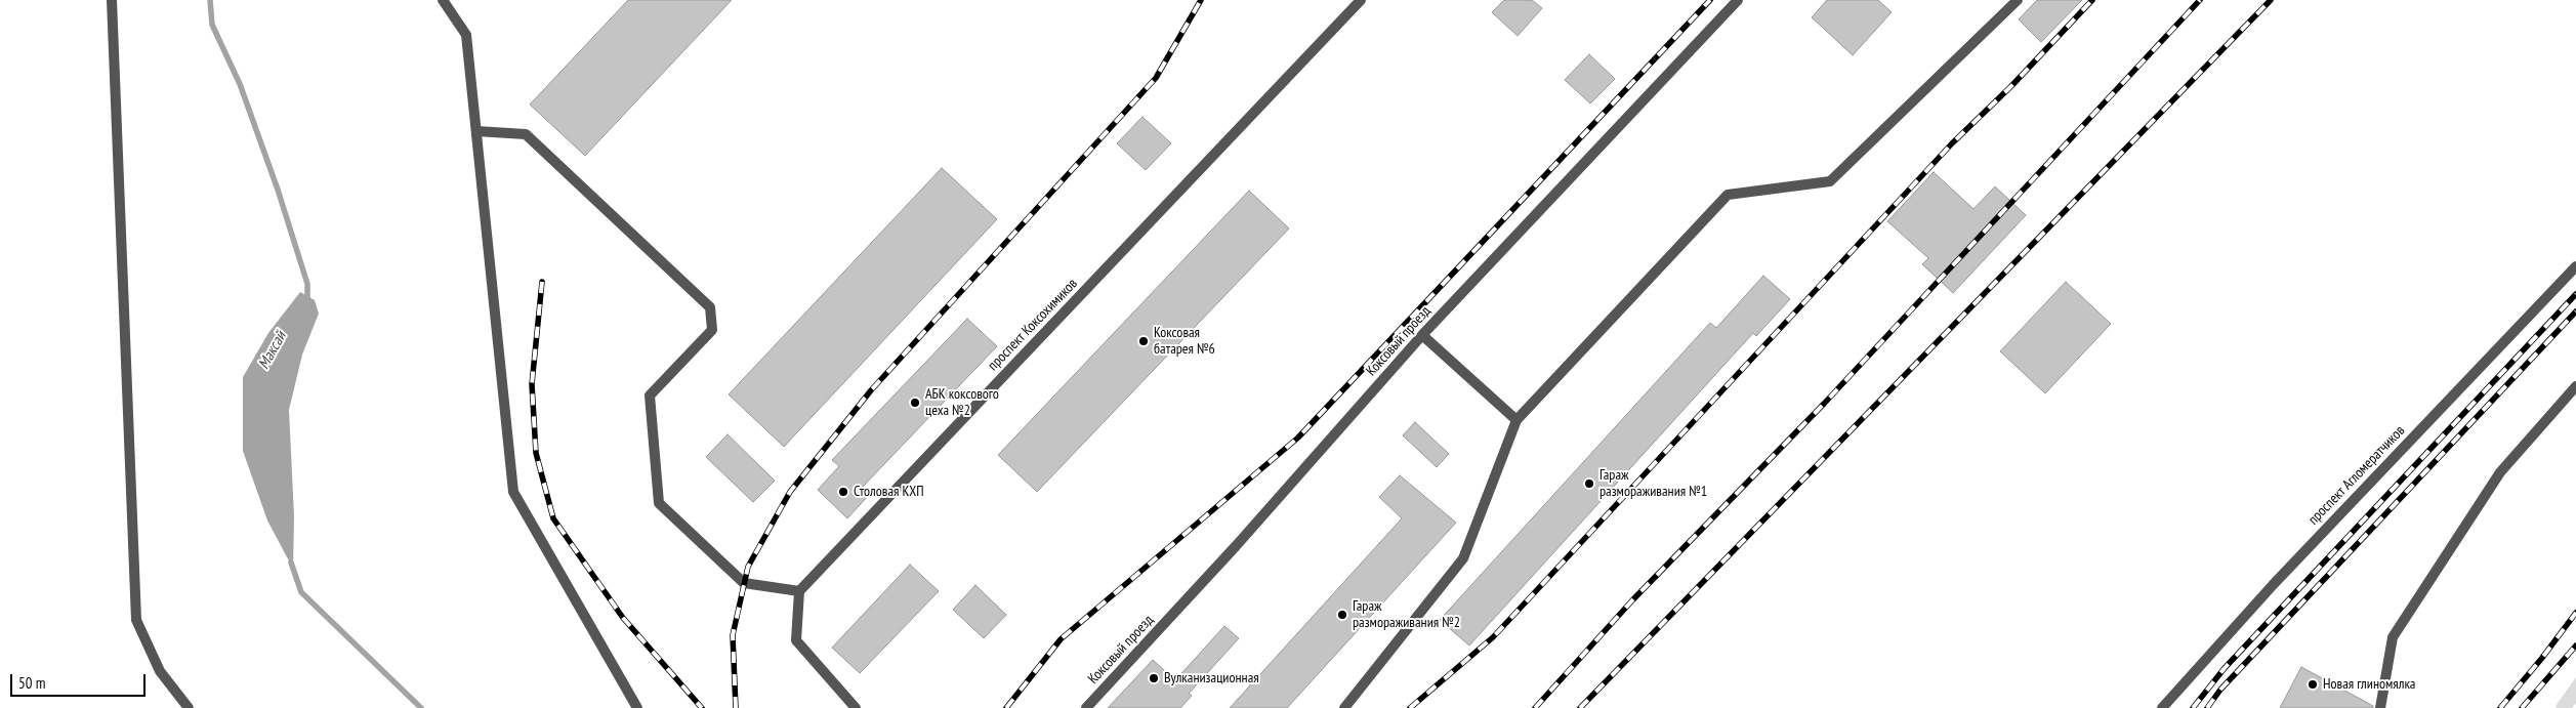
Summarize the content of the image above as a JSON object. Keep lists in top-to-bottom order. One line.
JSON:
{"streets":{"street":["проспект Коксохимиков","Коксовый проезд","проспект Агломератчиков"]},"water":["Максай"],"places":["Коксовая батарея №6","АБК коксового цеха №2","Гараж размораживания №1","Столовая КХП","Гараж размораживания №2","Вулканизационная","Новая глиномялка"],"scale_bar":"50 m"}
